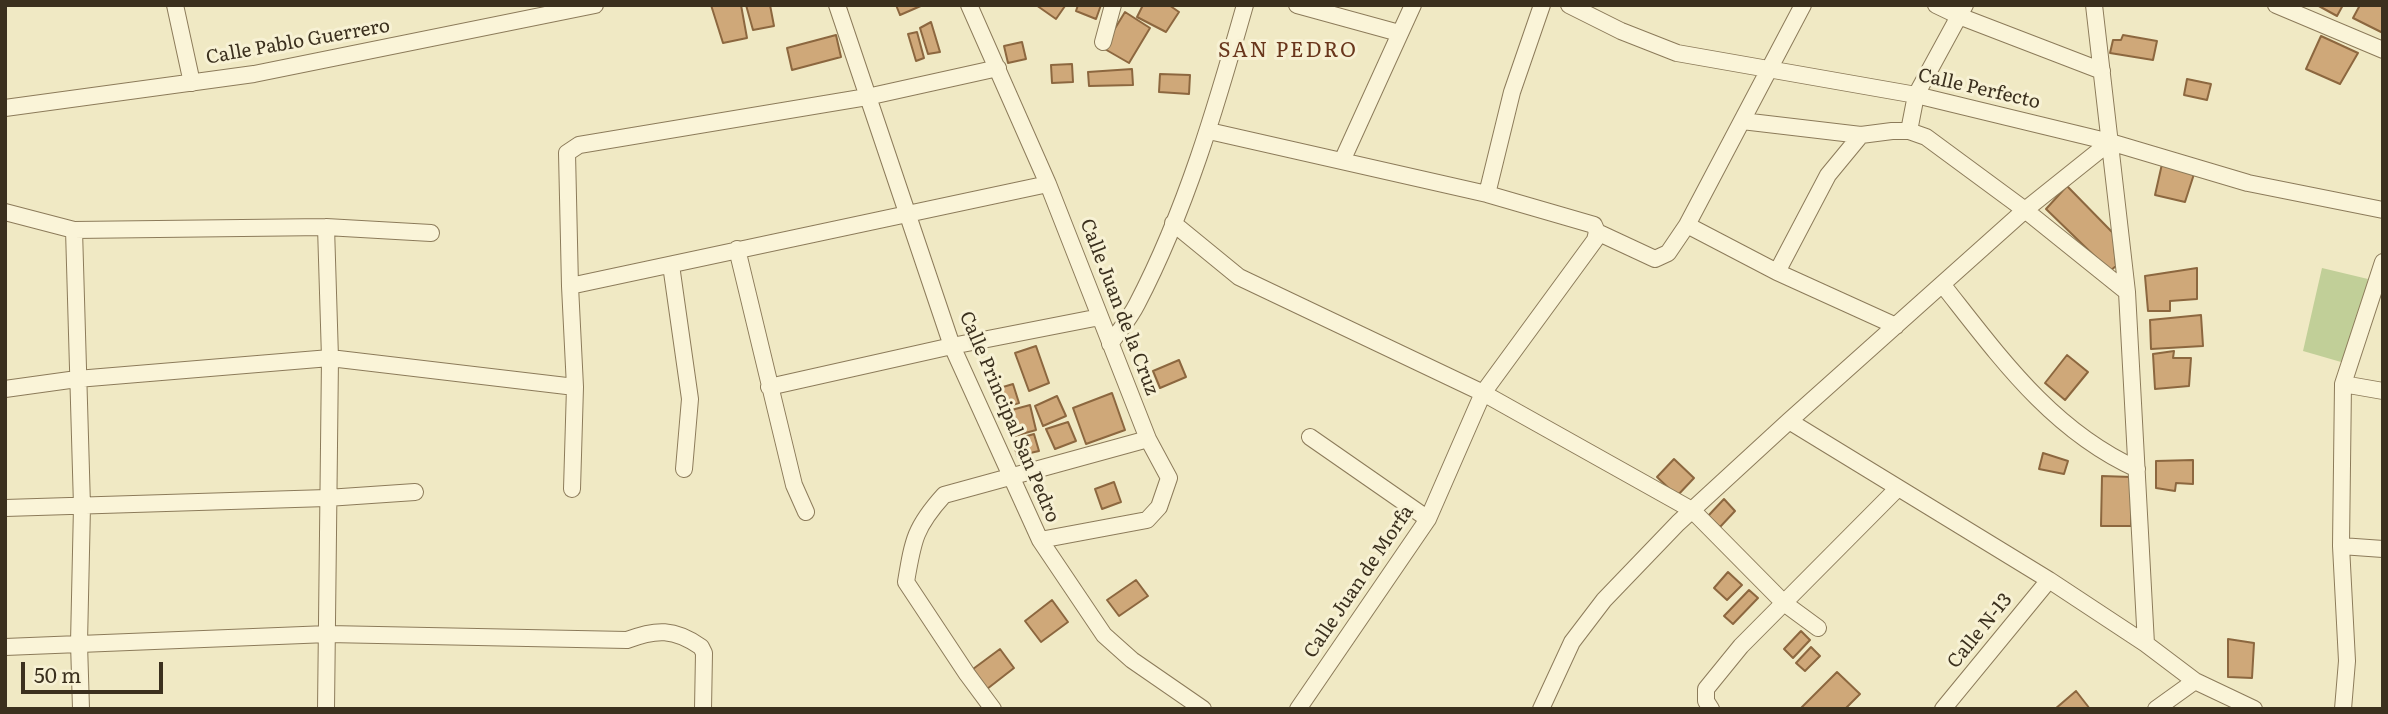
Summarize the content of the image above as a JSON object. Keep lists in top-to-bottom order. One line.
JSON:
{"streets":{"street":["Calle Pablo Guerrero","Calle Perfecto","Calle Juan de la Cruz","Calle Principal San Pedro","Calle Juan de Morfa","Calle N-13"]},"crossings":[["Calle Juan de la Cruz","Calle Principal San Pedro"]],"districts":["SAN PEDRO"],"scale_bar":"50 m"}
